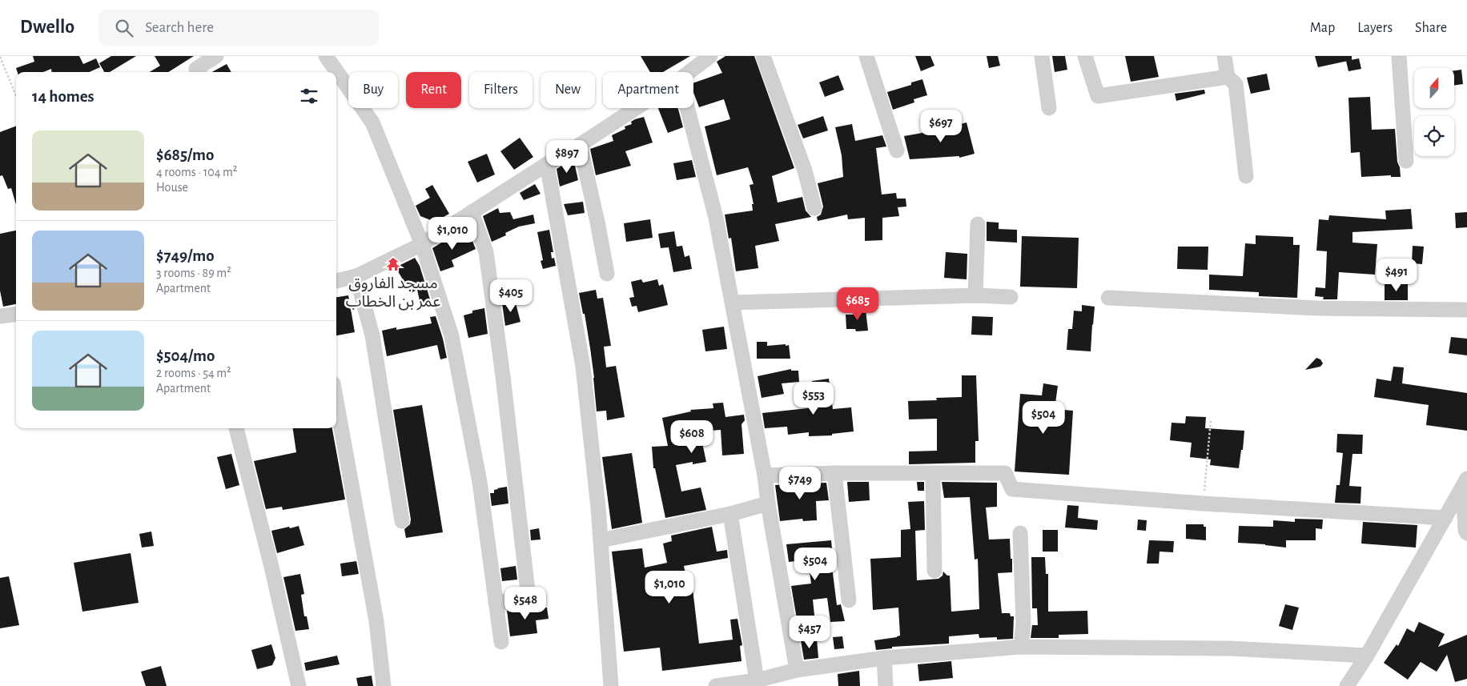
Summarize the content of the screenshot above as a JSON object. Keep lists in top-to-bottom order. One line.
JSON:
{"places":{"temple":["مسجد الفاروق عمر بن الخطاب"]},"north":"top","page":{"header":"Dwello","search":"Search here","nav":["Map","Layers","Share"],"chip":["Buy","Rent","Filters","New","Apartment"],"heading":"14 homes","price":["$697","$897","$1,010","$491","$405","$685","$553","$504","$608","$749","$504","$1,010","$548","$457"],"list":[{"name":"$685/mo","note":"4 rooms · 104 m² · House"},{"name":"$749/mo","note":"3 rooms · 89 m² · Apartment"},{"name":"$504/mo","note":"2 rooms · 54 m² · Apartment"}]}}
